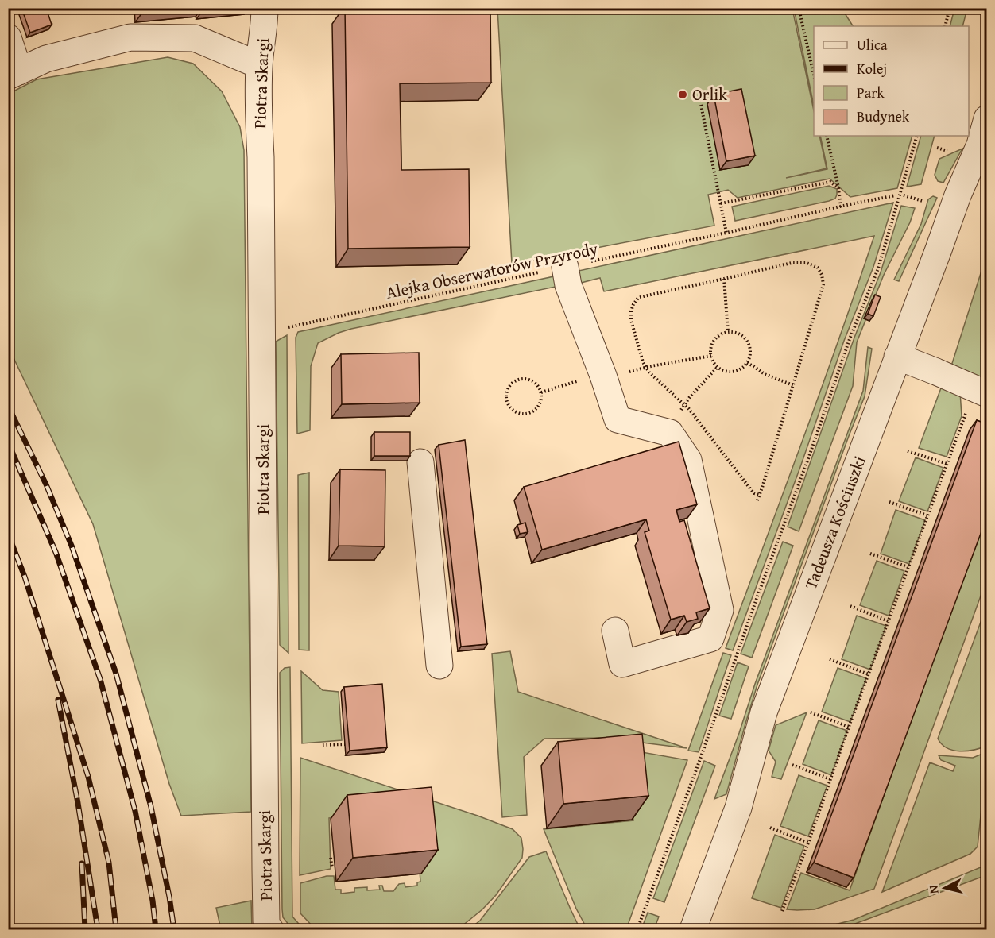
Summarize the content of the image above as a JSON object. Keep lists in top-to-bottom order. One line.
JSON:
{"streets":{"street":["Piotra Skargi","Tadeusza Kościuszki"],"path":["Alejka Obserwatorów Przyrody"]},"crossings":[["Piotra Skargi","Alejka Obserwatorów Przyrody"]],"places":["Orlik"],"legend":["Ulica","Kolej","Park","Budynek"],"north":"left"}
